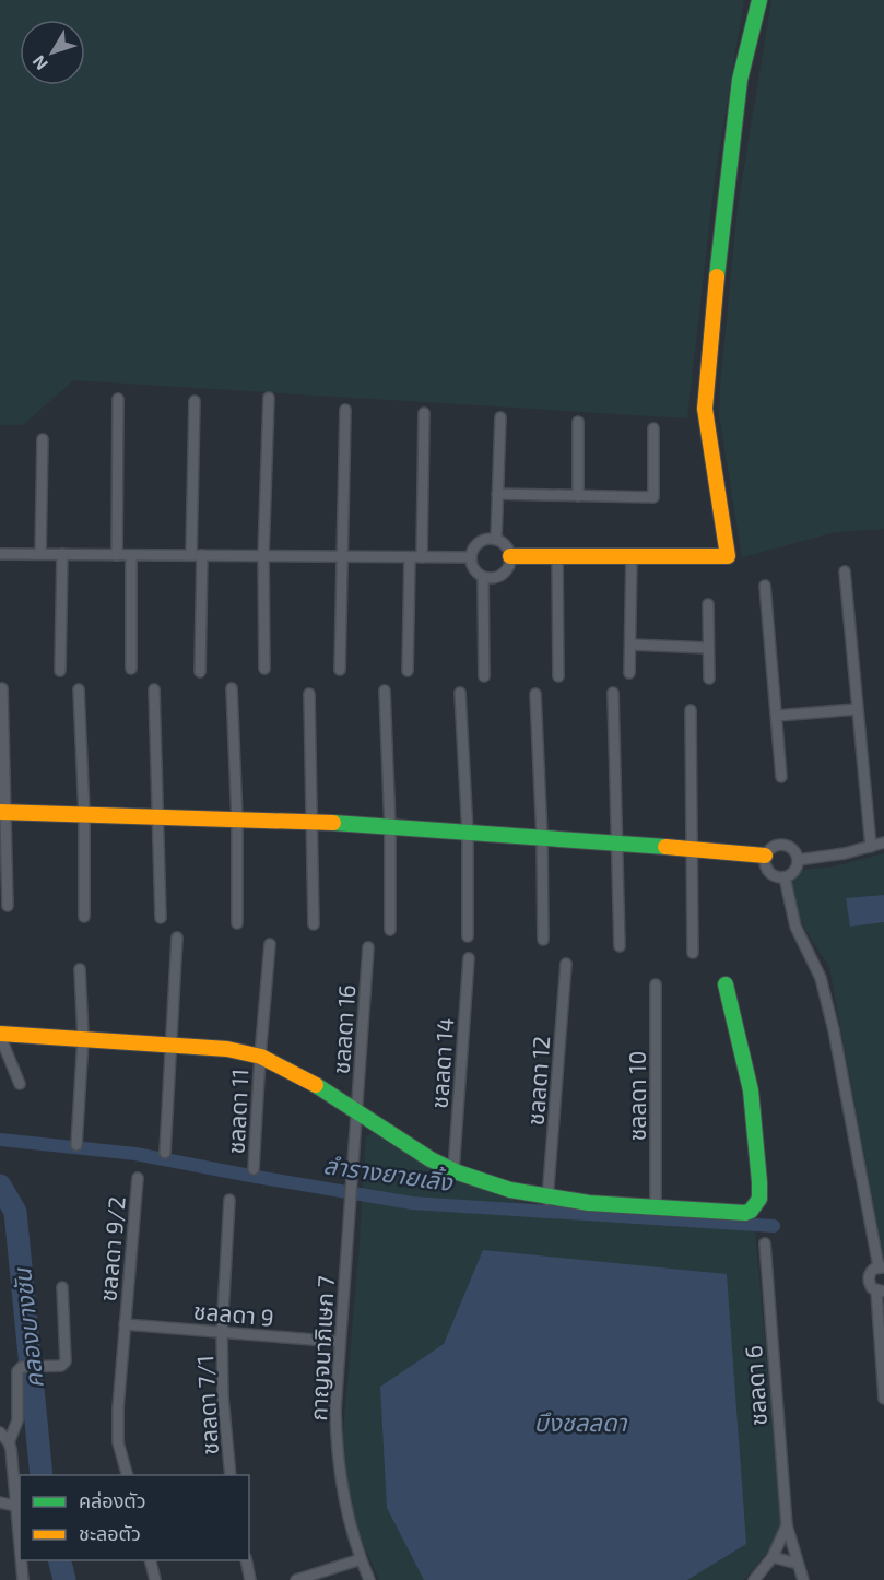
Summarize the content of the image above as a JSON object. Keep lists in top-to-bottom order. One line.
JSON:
{"streets":{"street":["ชลลดา 16","ชลลดา 14","ชลลดา 12","ชลลดา 10","ชลลดา 11","ชลลดา 9/2","ชลลดา 9","กาญจนาภิเษก 7","ชลลดา 6","ชลลดา 7/1"]},"crossings":[["ชลลดา 16","กาญจนาภิเษก 7"],["ชลลดา 9/2","ชลลดา 9"],["ชลลดา 9","กาญจนาภิเษก 7"],["ชลลดา 9","ชลลดา 7/1"]],"water":["ลำรางยายเลิ้ง","คลองบางชัน","บึงชลลดา"],"legend":["คล่องตัว","ชะลอตัว"],"north":"bottom left"}
